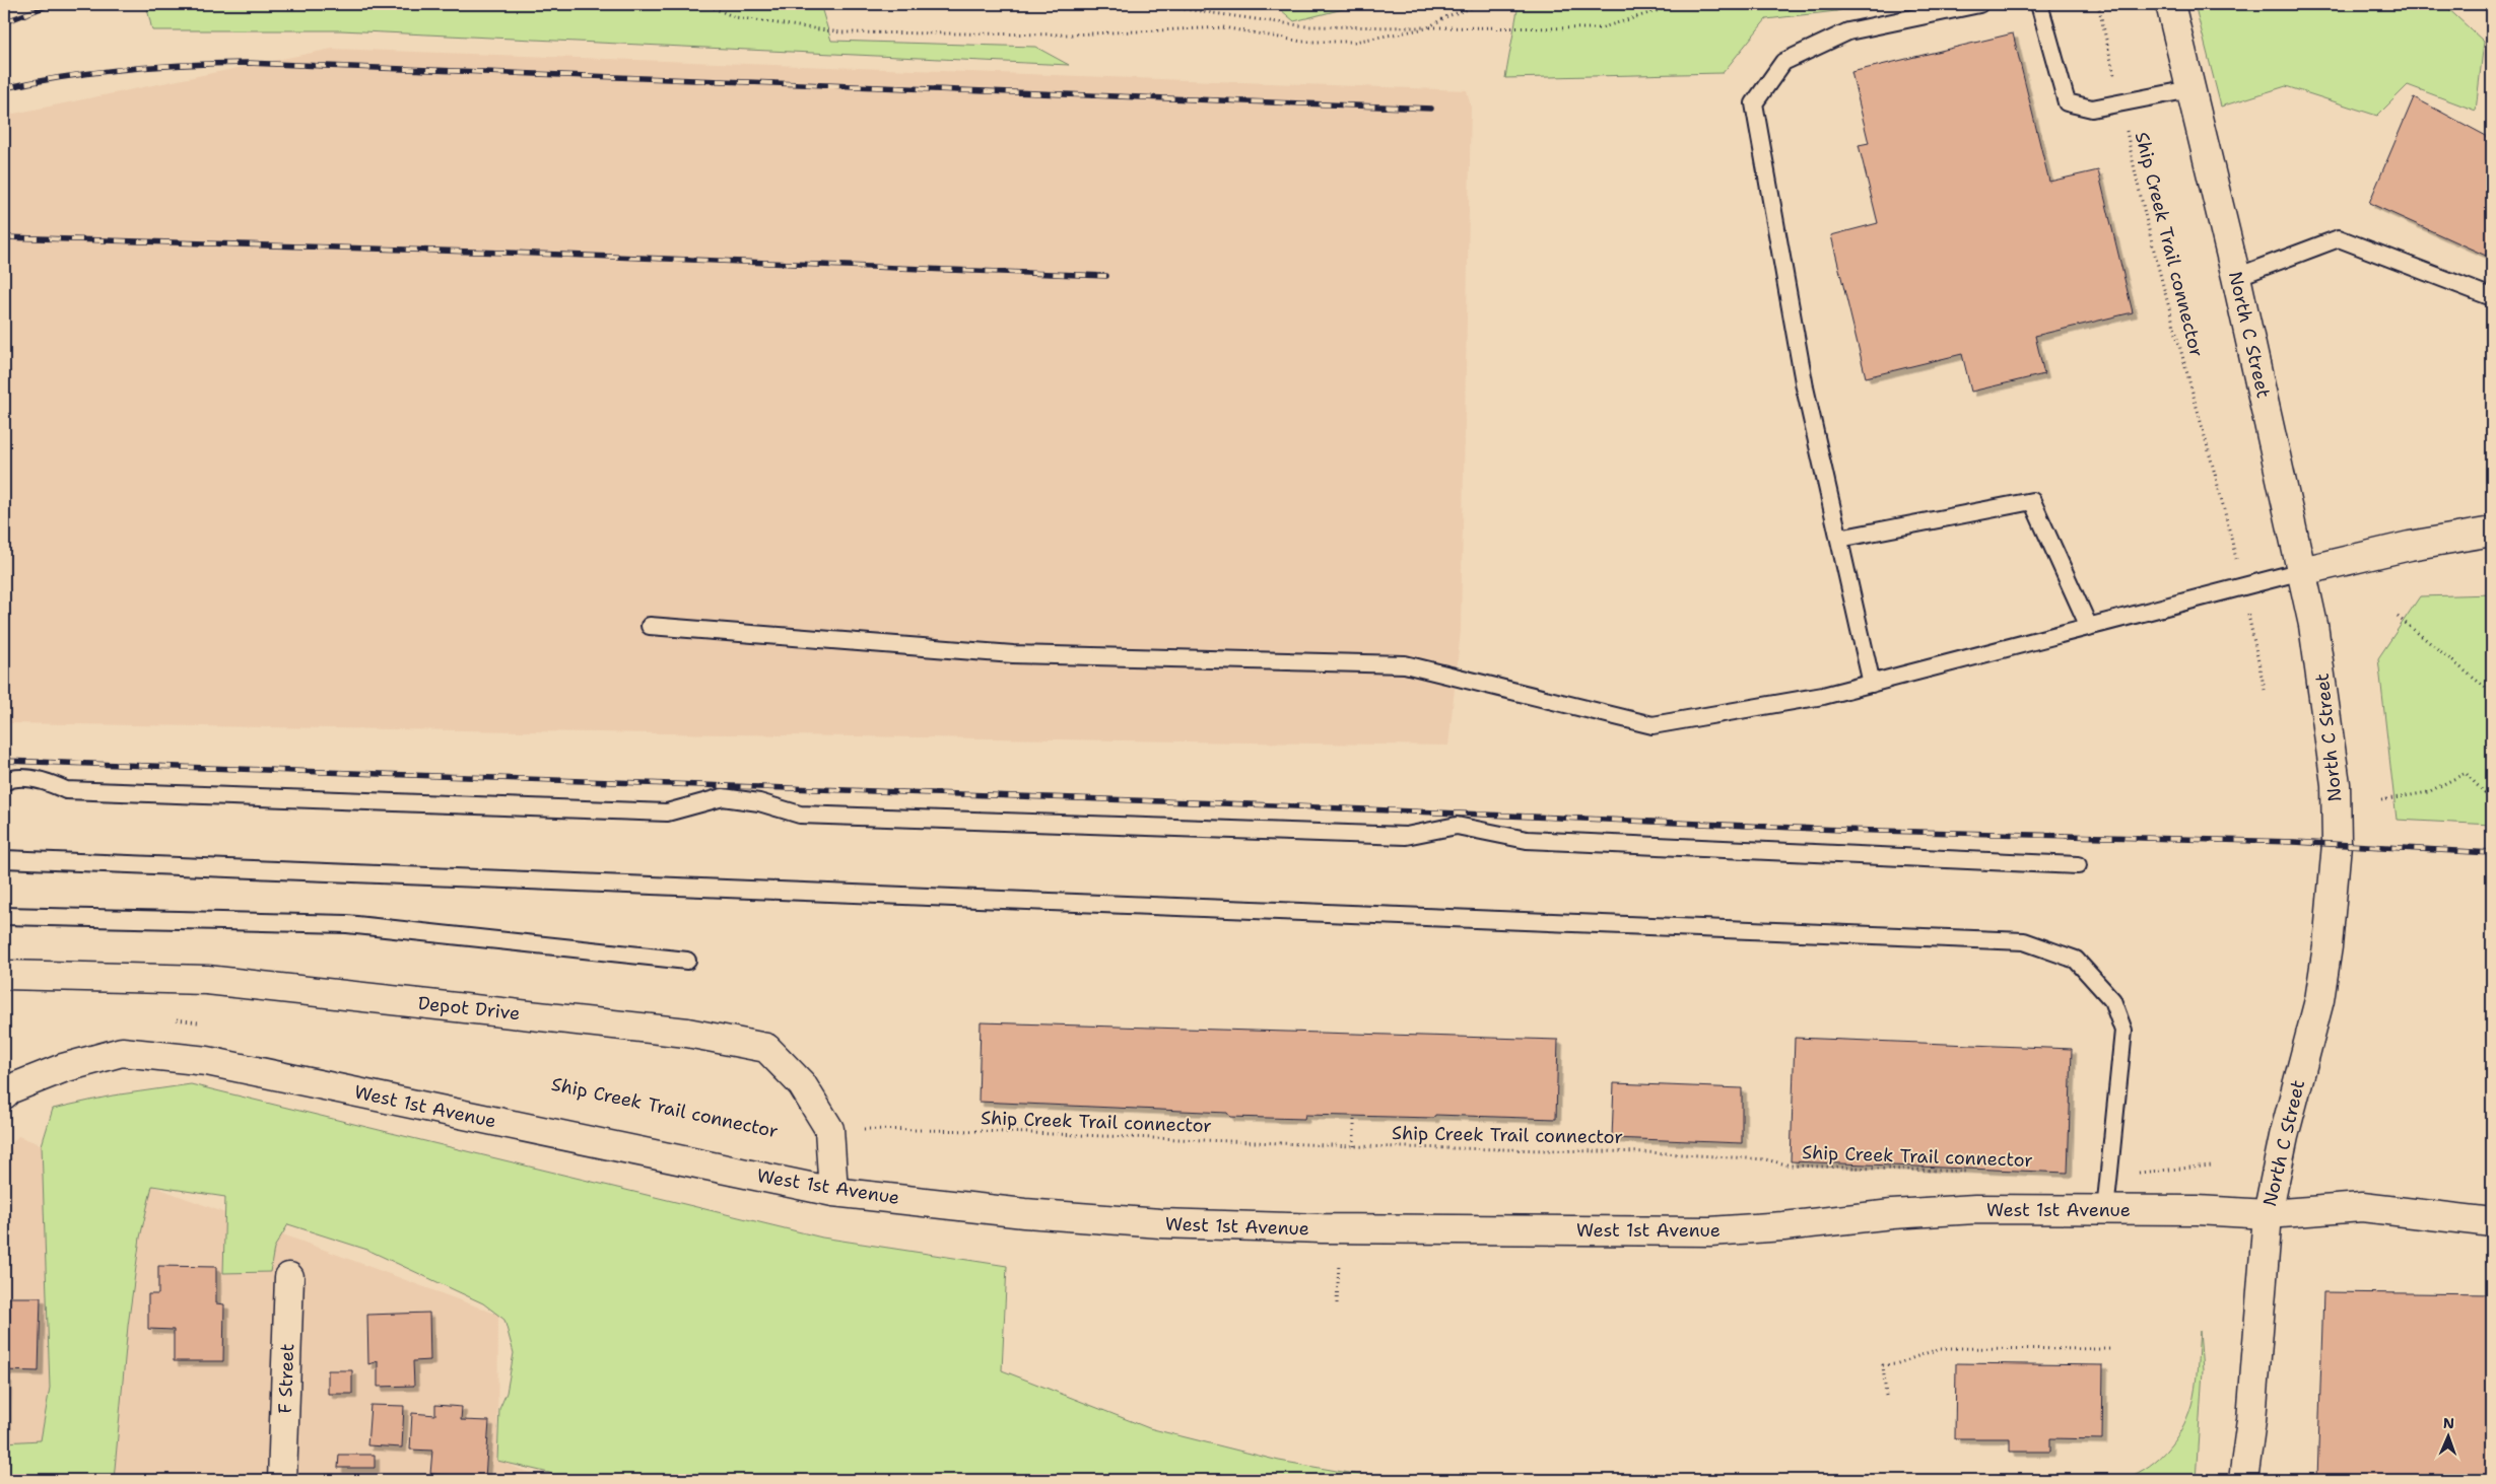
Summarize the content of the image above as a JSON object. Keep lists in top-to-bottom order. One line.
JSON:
{"streets":{"street":["North C Street","Depot Drive","West 1st Avenue","F Street"],"path":["Ship Creek Trail connector"]},"crossings":[["Ship Creek Trail connector","Depot Drive"],["North C Street","West 1st Avenue"],["Depot Drive","West 1st Avenue"]],"north":"top"}
